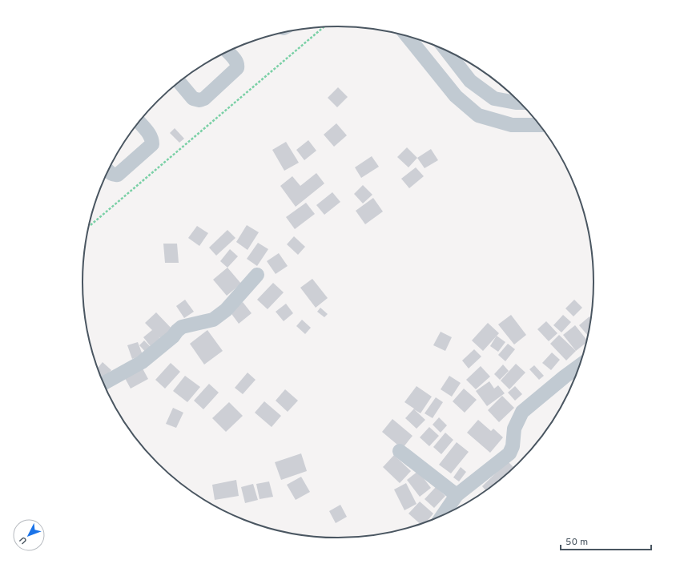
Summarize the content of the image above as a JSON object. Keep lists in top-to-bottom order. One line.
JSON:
{"scale_bar":"50 m","north":"bottom left"}
